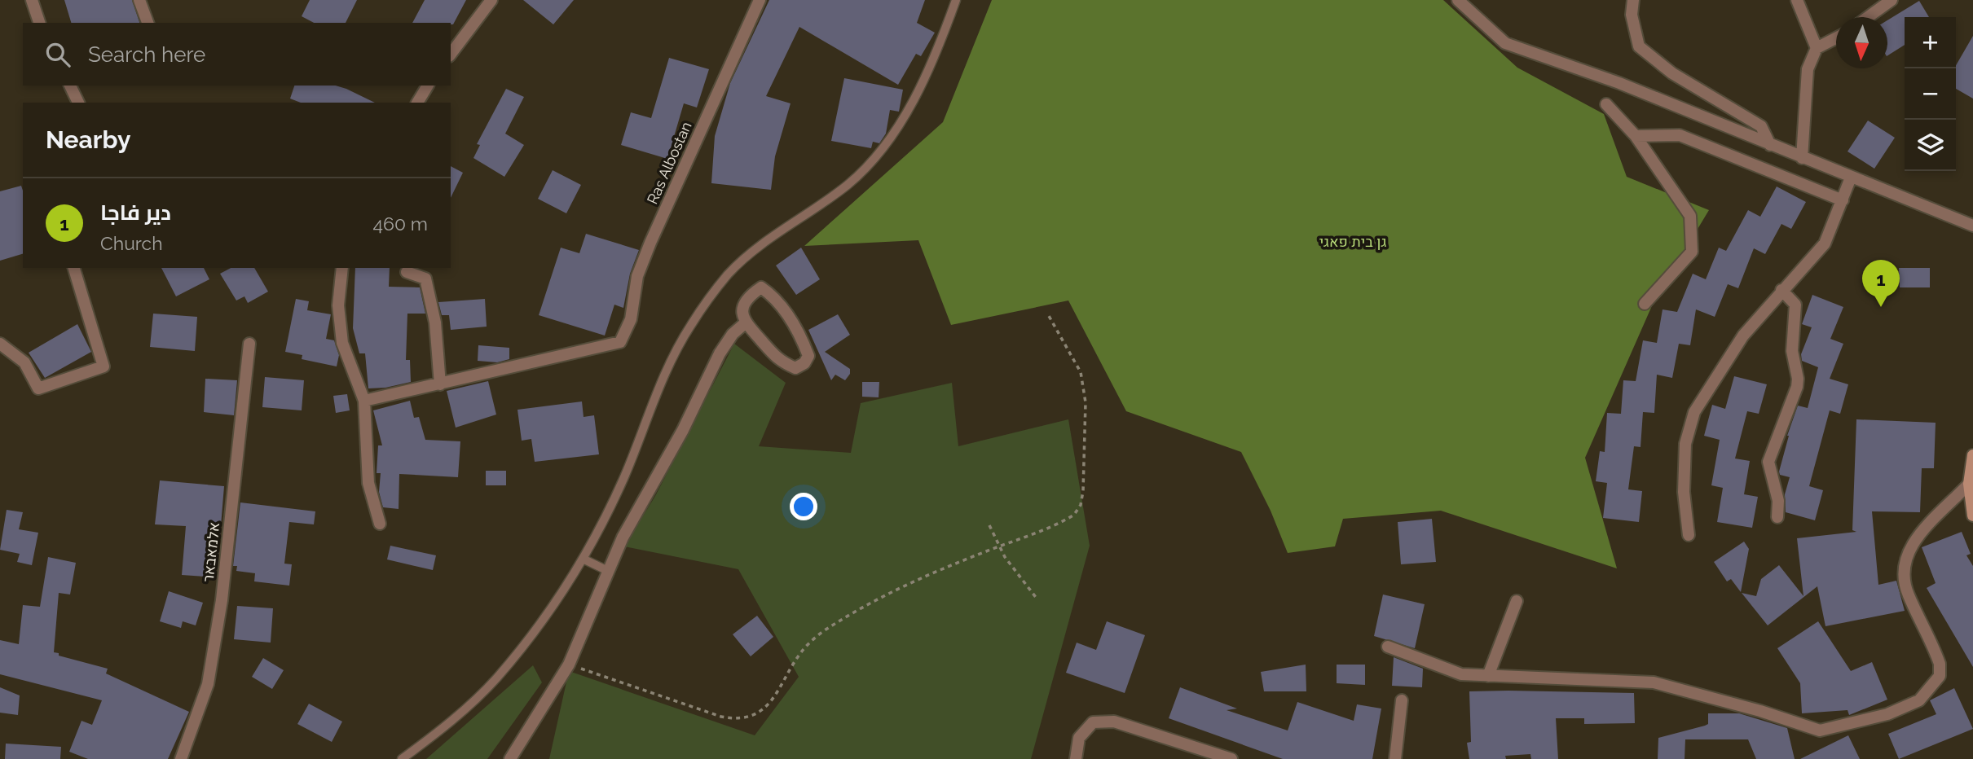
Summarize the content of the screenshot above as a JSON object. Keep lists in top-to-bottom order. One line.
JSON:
{"streets":{"street":["Ras Albostan","אלמאבאר"]},"parks":["גן בית פאגי"],"north":"bottom","page":{"map_buttons":["+","−"],"search":"Search here","heading":"Nearby","list":[{"mark":"1","name":"دير فاجا","note":"Church","value":"460 m"}],"pins":"1"}}
